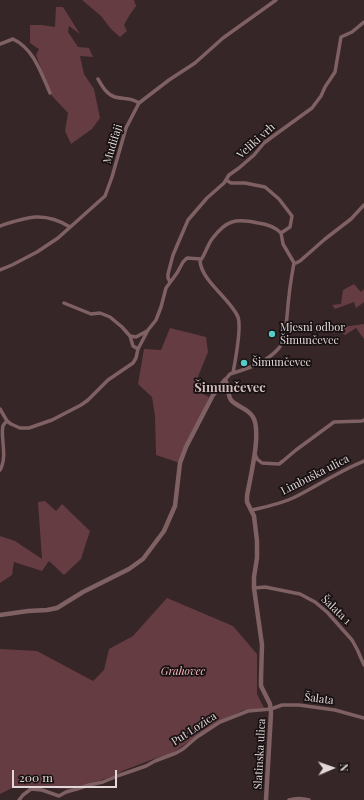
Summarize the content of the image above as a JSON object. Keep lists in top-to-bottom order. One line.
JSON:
{"streets":{"street":["Veliki vrh","Mudifaji","Limbuška ulica","Šalata 1","Šalata","Put Lozica","Slatinska ulica"]},"crossings":[["Šalata","Put Lozica"],["Šalata","Slatinska ulica"],["Put Lozica","Slatinska ulica"]],"districts":["Šimunčevec"],"parks":["Grahovec"],"places":["Mjesni odbor Šimunčevec","Šimunčevec"],"scale_bar":"200 m","north":"right"}
